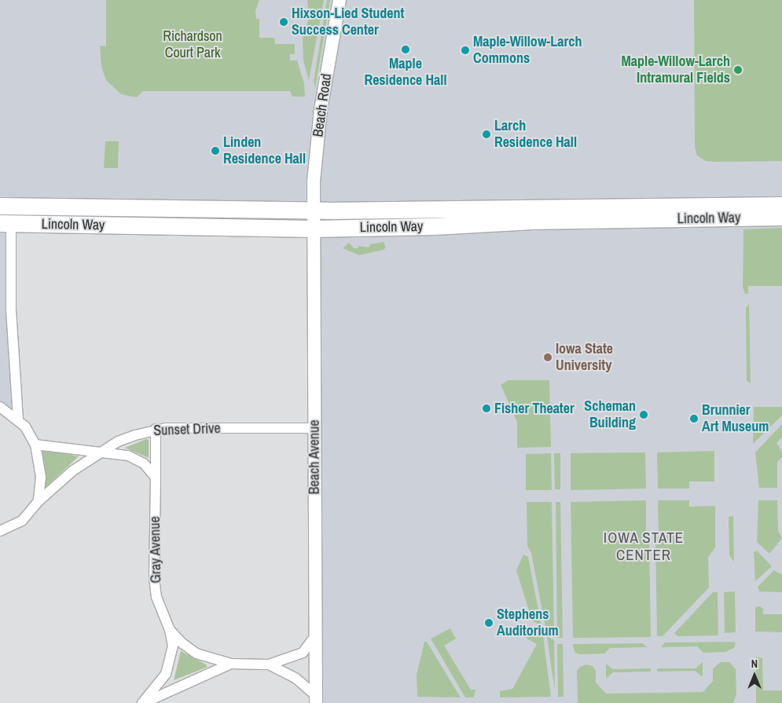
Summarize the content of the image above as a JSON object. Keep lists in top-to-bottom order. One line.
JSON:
{"streets":{"main road":["Lincoln Way"],"street":["Beach Road","Sunset Drive","Beach Avenue","Gray Avenue"]},"crossings":[["Beach Road","Lincoln Way"],["Beach Road","Beach Avenue"],["Lincoln Way","Beach Avenue"],["Sunset Drive","Beach Avenue"],["Sunset Drive","Gray Avenue"]],"districts":["IOWA STATE CENTER"],"parks":["Richardson Court Park"],"places":["Hixson-Lied Student Success Center","Maple Residence Hall","Maple-Willow-Larch Commons","Maple-Willow-Larch Intramural Fields","Larch Residence Hall","Linden Residence Hall","Iowa State University","Fisher Theater","Scheman Building","Brunnier Art Museum","Stephens Auditorium"],"north":"top"}
